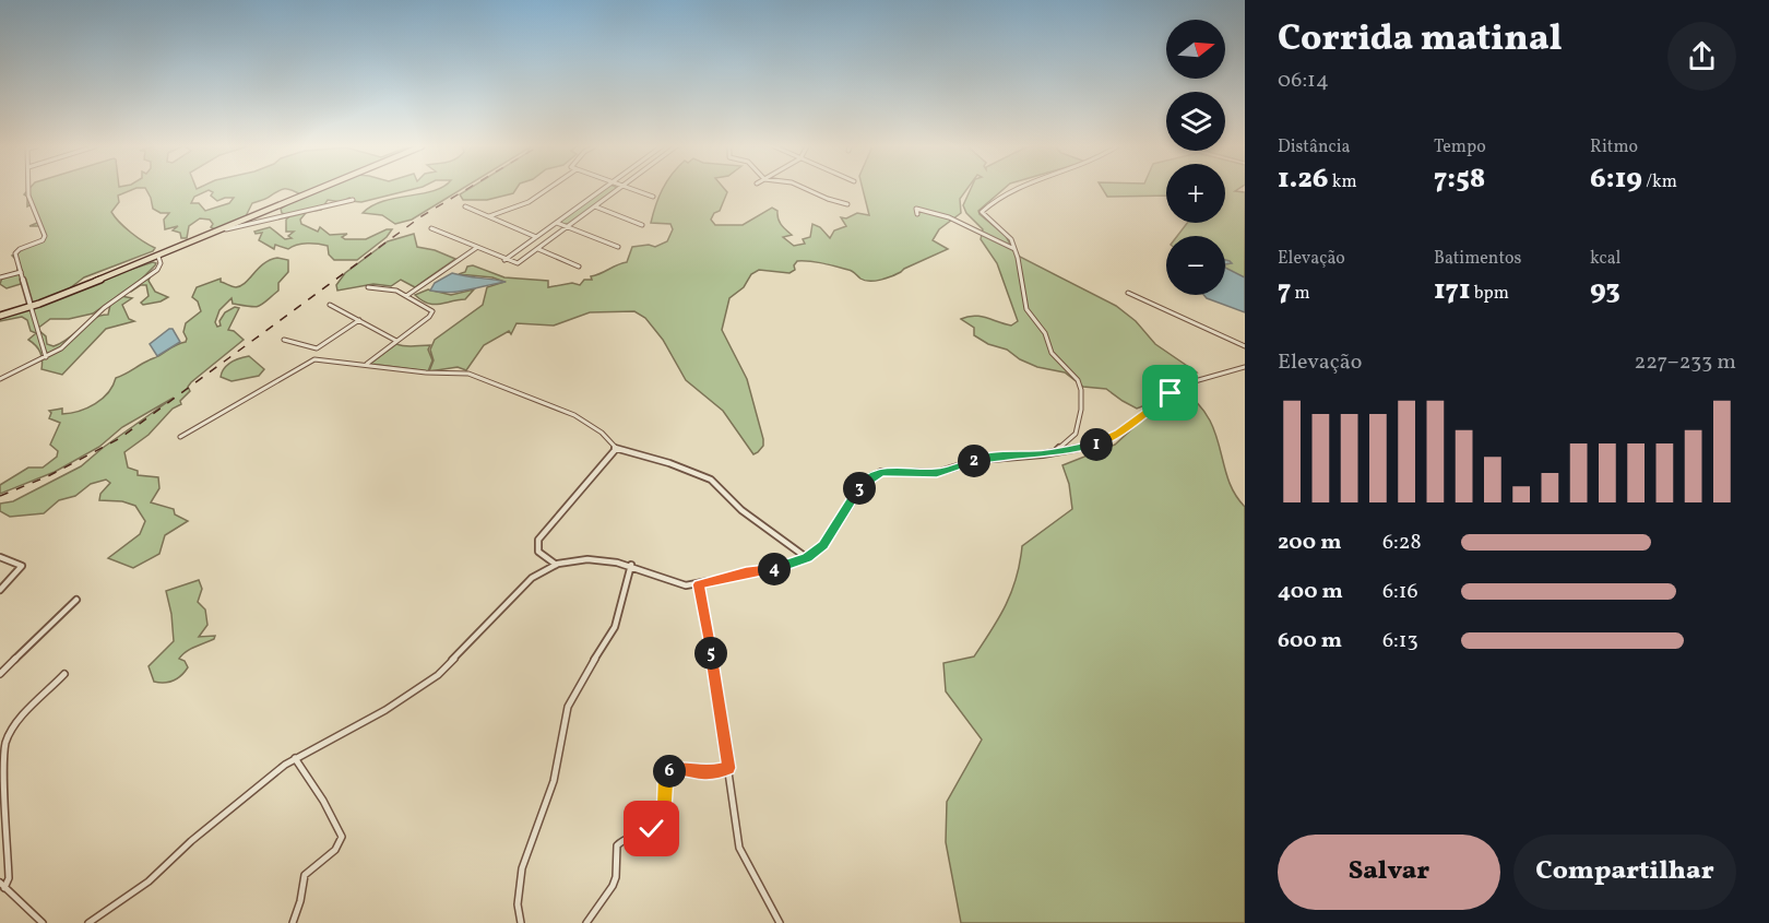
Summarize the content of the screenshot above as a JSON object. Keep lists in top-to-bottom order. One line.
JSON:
{"north":"right","page":{"heading":["Corrida matinal","06:14"],"map_buttons":["+","−"],"stats":[["Distância","1.26 km"],["Tempo","7:58"],["Ritmo","6:19 /km"],["Elevação","7 m"],["Batimentos","171 bpm"],["kcal","93"]],"chart":["Elevação","227–233 m"],"pins":["1","2","3","4","5","6"],"list":[{"name":"200 m","note":"6:28"},{"name":"400 m","note":"6:16"},{"name":"600 m","note":"6:13"}],"buttons":["Salvar","Compartilhar"]}}
